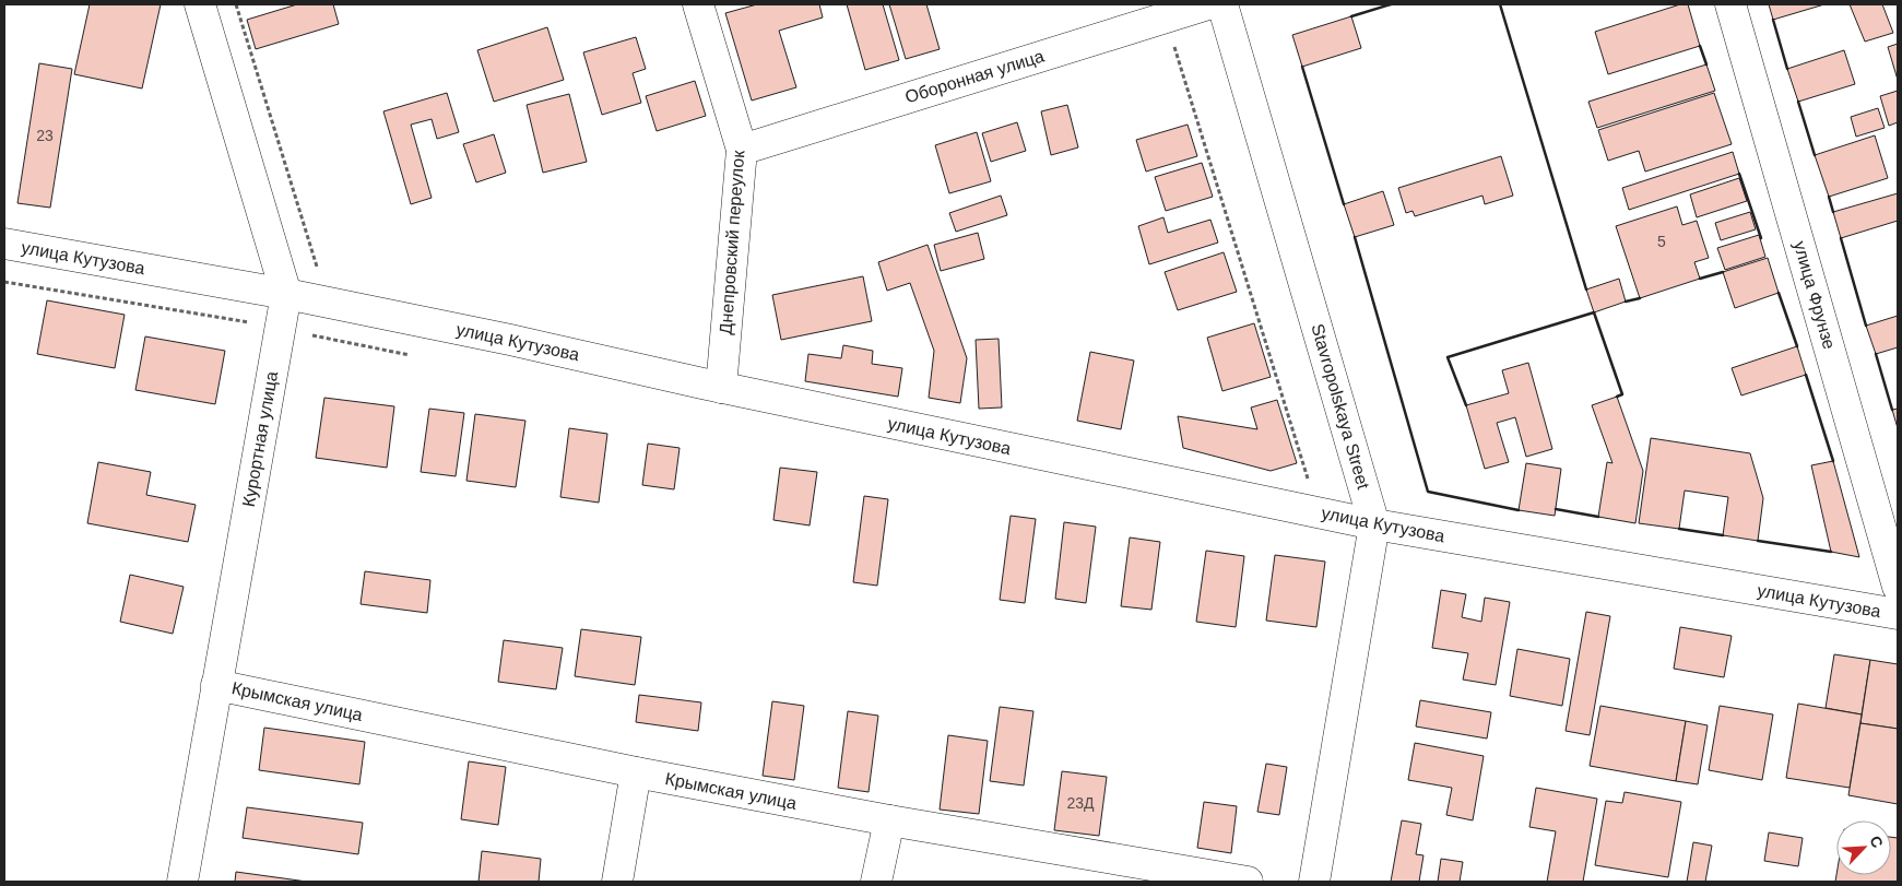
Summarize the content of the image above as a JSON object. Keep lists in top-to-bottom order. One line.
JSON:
{"streets":{"street":["Оборонная улица","Днепровский переулок","улица Кутузова","улица Фрунзе","Stavropolskaya Street","Курортная улица","Крымская улица"]},"crossings":[["Оборонная улица","Днепровский переулок"],["Днепровский переулок","улица Кутузова"],["улица Кутузова","Stavropolskaya Street"],["улица Кутузова","Курортная улица"],["Курортная улица","Крымская улица"]],"house_numbers":["23","5","23Д"],"north":"top right"}
